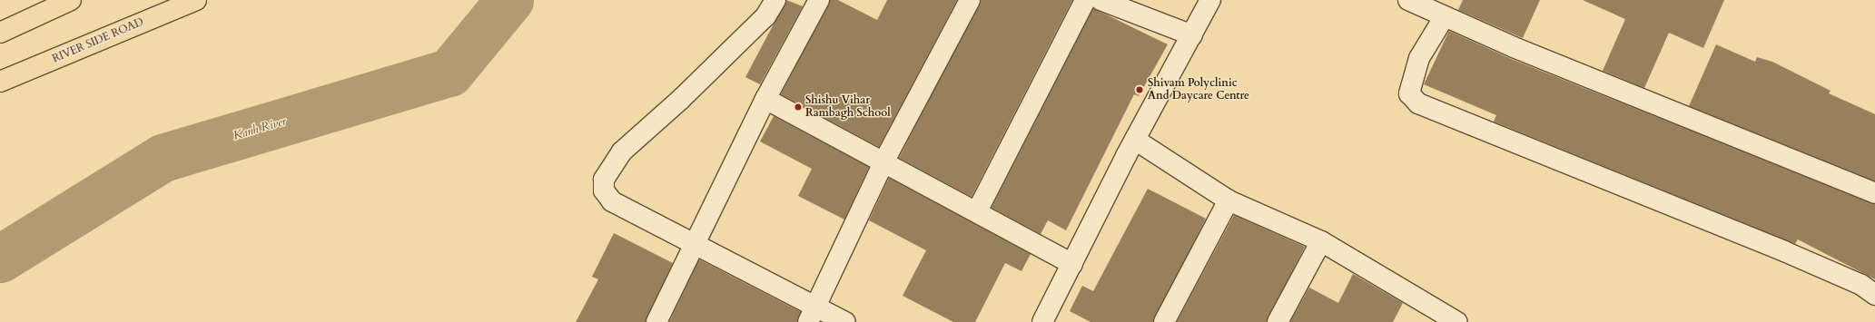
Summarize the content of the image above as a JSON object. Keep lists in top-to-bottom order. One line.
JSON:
{"streets":{"main road":["RIVER SIDE ROAD"]},"water":["Kanh River"],"places":["Shivam Polyclinic And Daycare Centre","Shishu Vihar Rambagh School"]}
